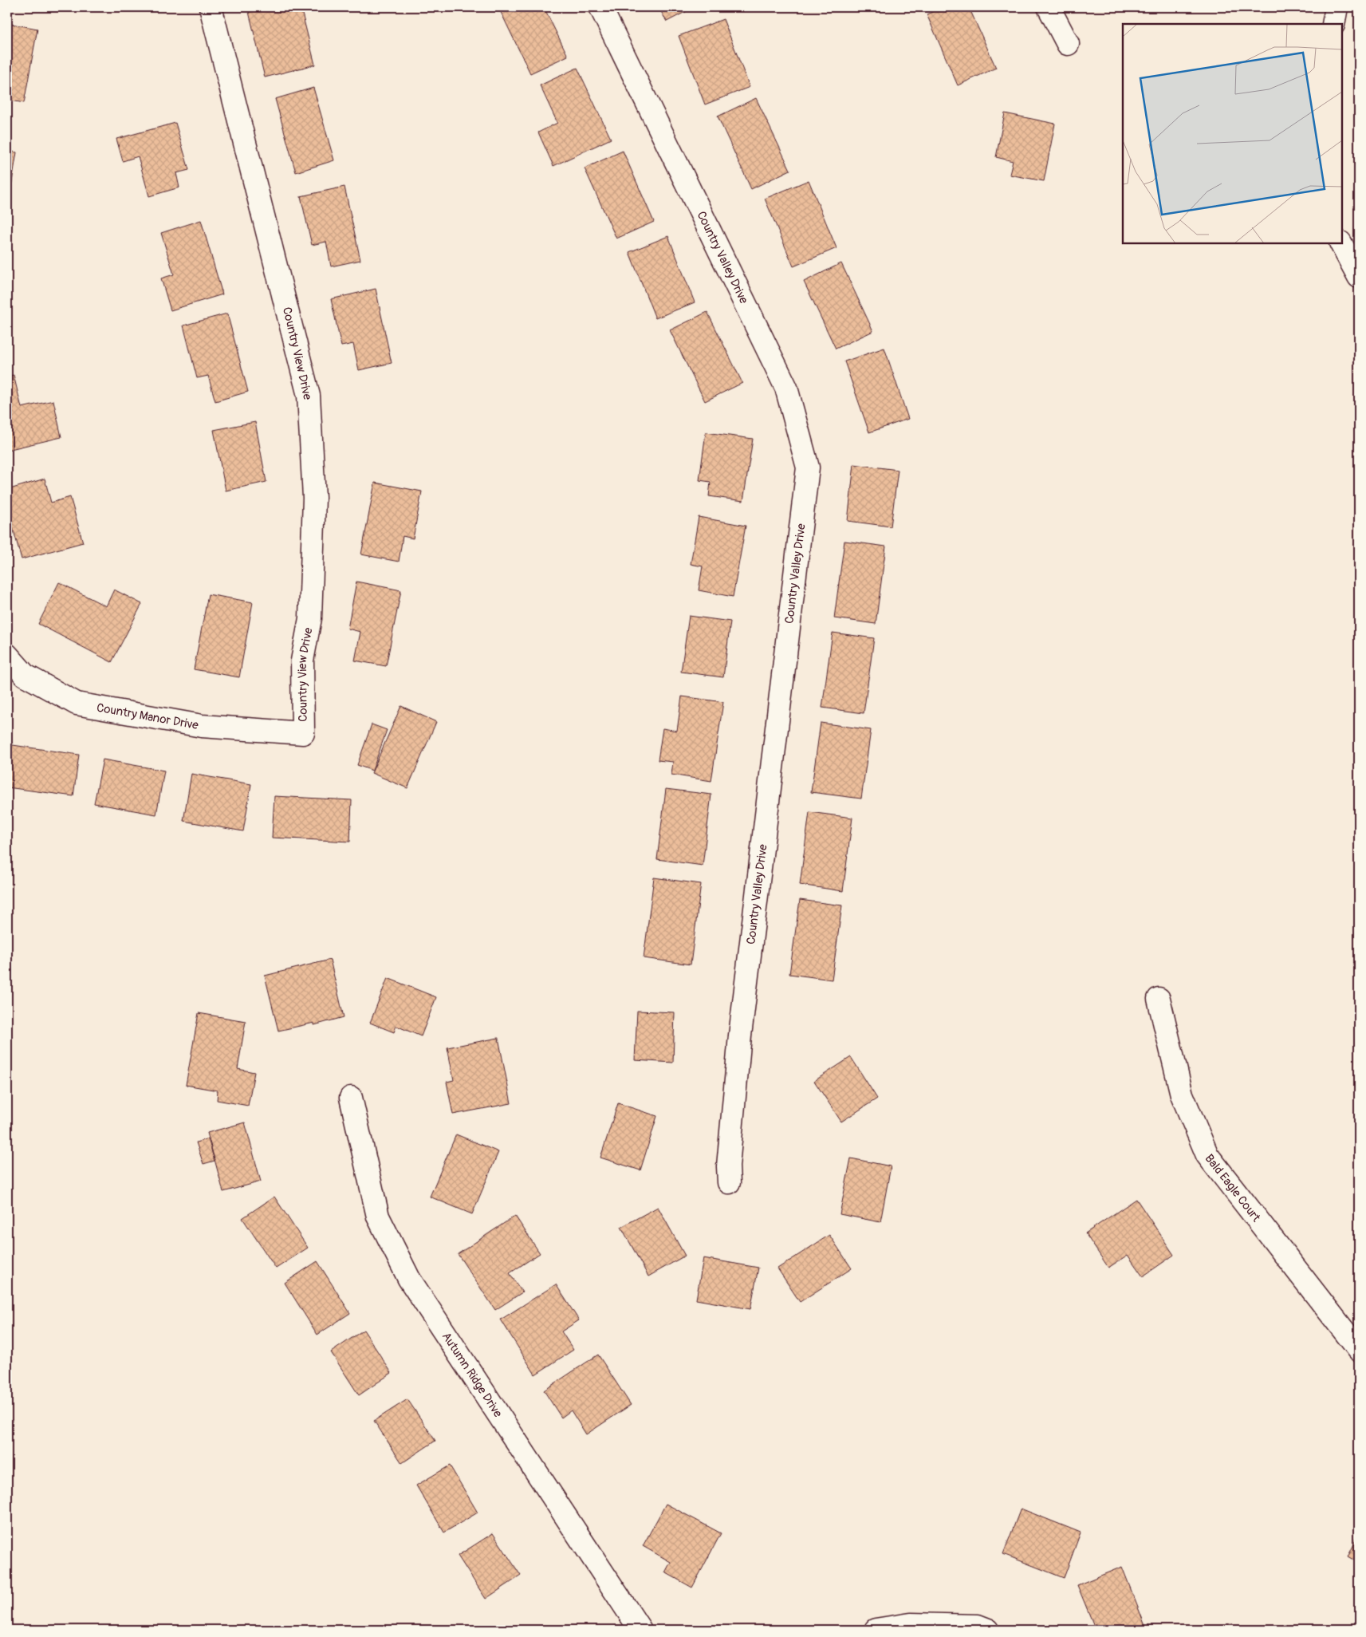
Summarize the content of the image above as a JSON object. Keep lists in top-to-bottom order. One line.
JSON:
{"streets":{"street":["Country Valley Drive","Country View Drive","Country Manor Drive","Bald Eagle Court","Autumn Ridge Drive"]},"crossings":[["Country View Drive","Country Manor Drive"]]}
